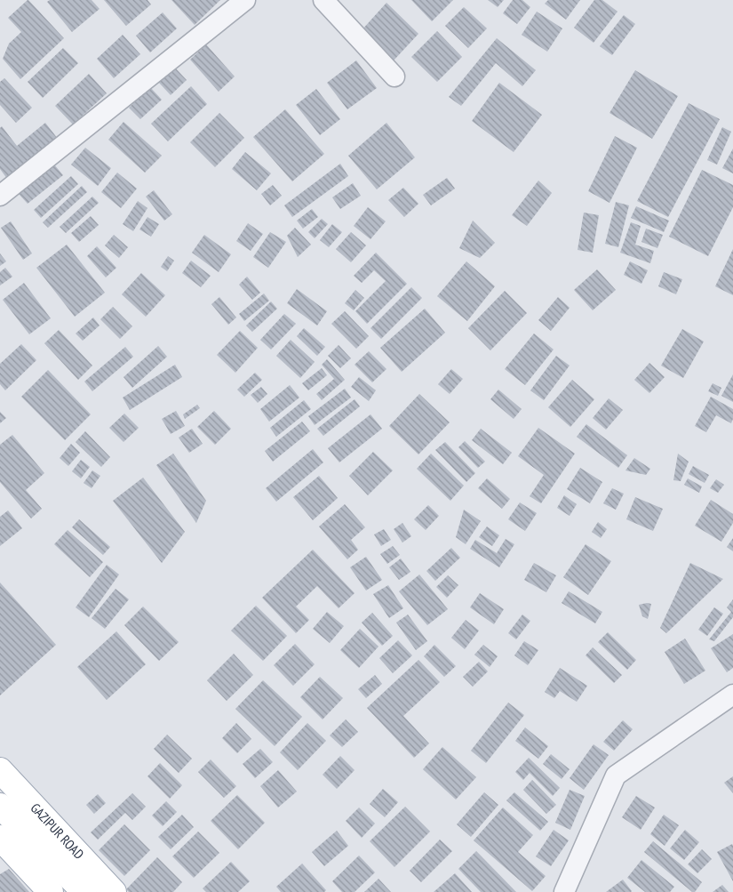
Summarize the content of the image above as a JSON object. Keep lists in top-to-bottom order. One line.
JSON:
{"streets":{"main road":["GAZIPUR ROAD"]}}
